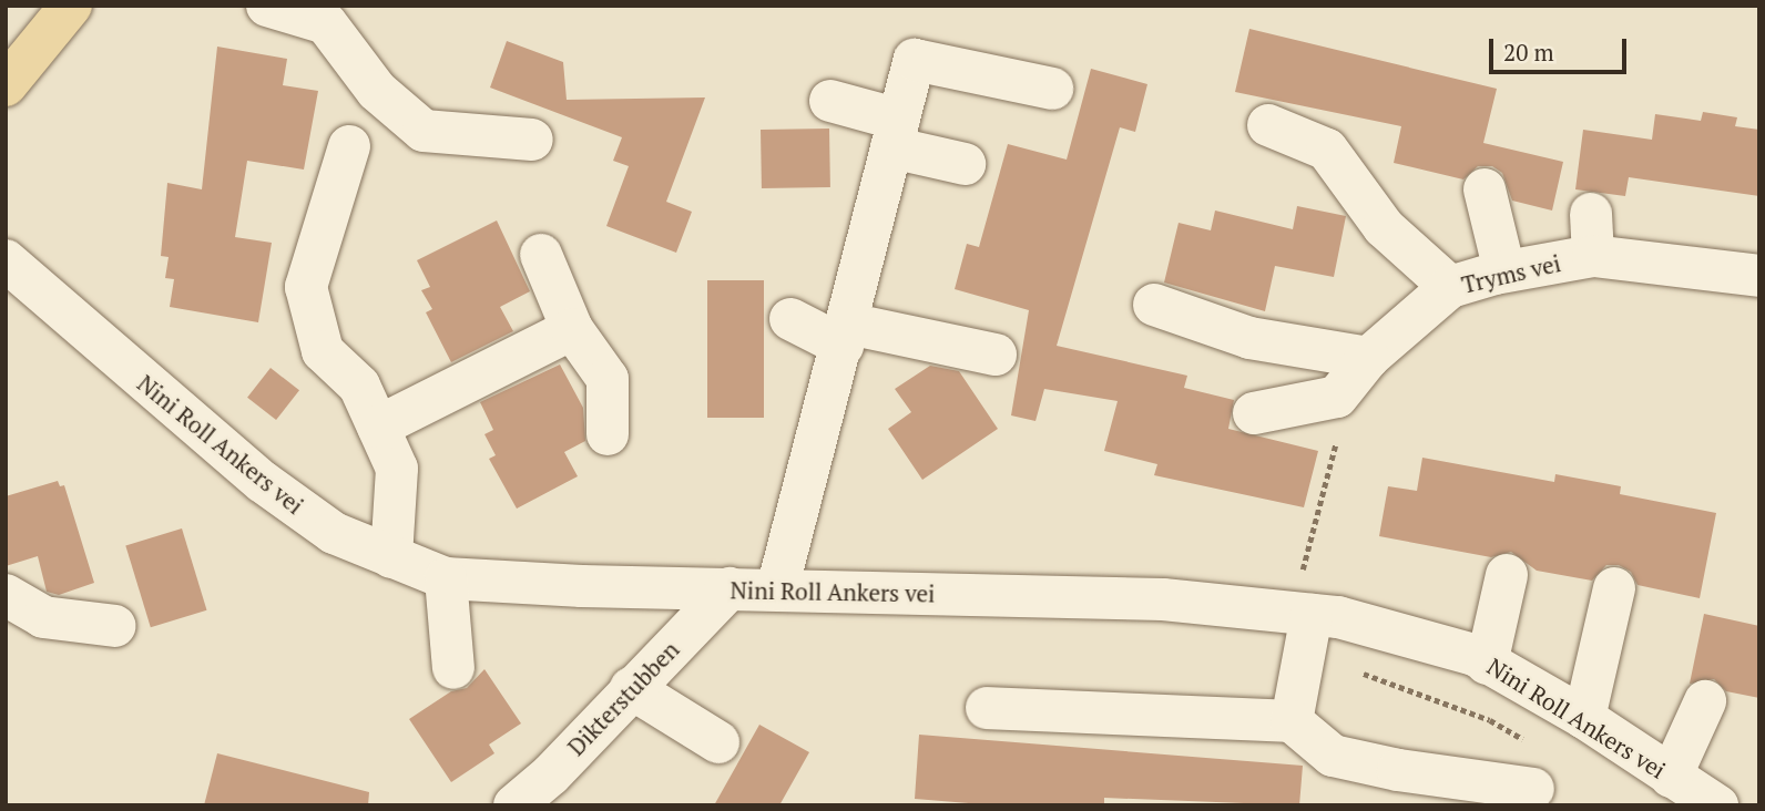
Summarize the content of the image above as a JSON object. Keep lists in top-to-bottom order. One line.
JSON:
{"streets":{"street":["Tryms vei","Nini Roll Ankers vei","Dikterstubben"]},"crossings":[["Nini Roll Ankers vei","Dikterstubben"]],"scale_bar":"20 m"}
